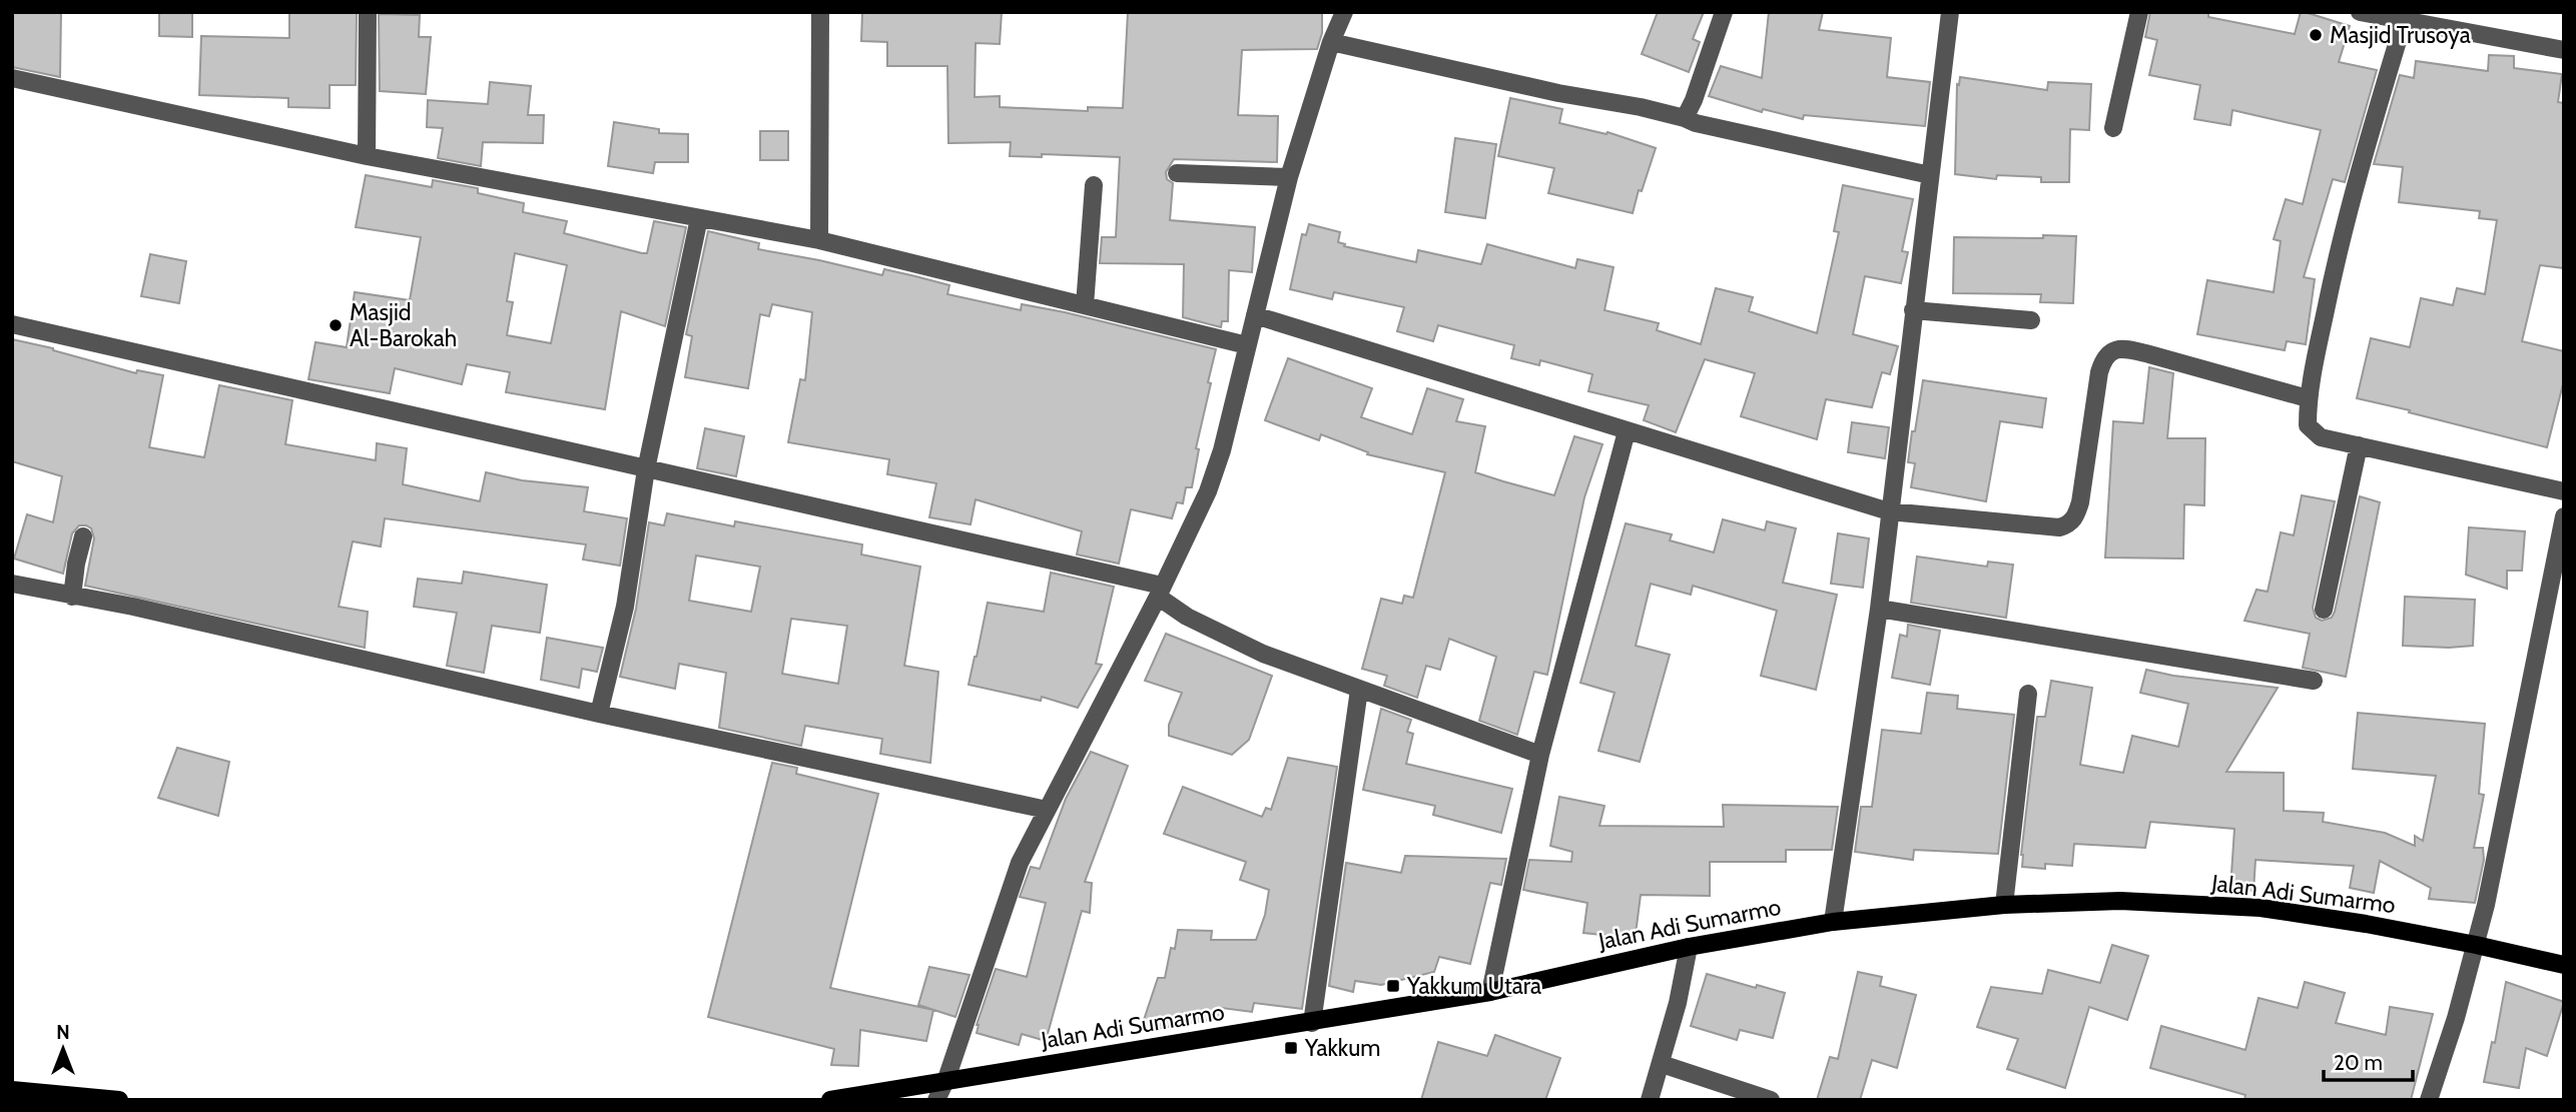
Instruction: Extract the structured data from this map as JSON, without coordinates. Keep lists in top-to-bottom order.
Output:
{
  "streets": {
    "main road": ["Jalan Adi Sumarmo"]
  },
  "places": {
    "other": ["Masjid Trusoya", "Masjid Al-Barokah"],
    "transit": ["Yakkum Utara", "Yakkum"]
  },
  "scale_bar": "20 m",
  "north": "top"
}
